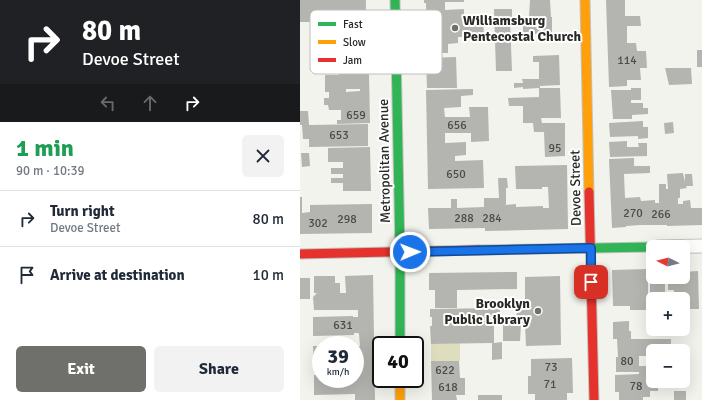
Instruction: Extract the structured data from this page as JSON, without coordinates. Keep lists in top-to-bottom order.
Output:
{
  "streets": {
    "street": ["Metropolitan Avenue", "Devoe Street"]
  },
  "places": ["Williamsburg Pentecostal Church", "Brooklyn Public Library"],
  "house_numbers": [
    "114",
    "659",
    "656",
    "653",
    "95",
    "650",
    "270",
    "266",
    "288",
    "284",
    "298",
    "302",
    "631",
    "80",
    "73",
    "622",
    "71",
    "78",
    "618"
  ],
  "legend": ["Fast", "Slow", "Jam"],
  "north": "left",
  "page": {
    "turn": ["80 m", "Devoe Street"],
    "heading": ["1 min", "90 m · 10:39"],
    "list": [
      {
        "name": "Turn right",
        "note": "Devoe Street",
        "value": "80 m"
      },
      {
        "name": "Arrive at destination",
        "value": "10 m"
      }
    ],
    "map_buttons": ["+", "−"],
    "speed": "39 km/h",
    "limit": "40",
    "buttons": ["Exit", "Share"]
  }
}
